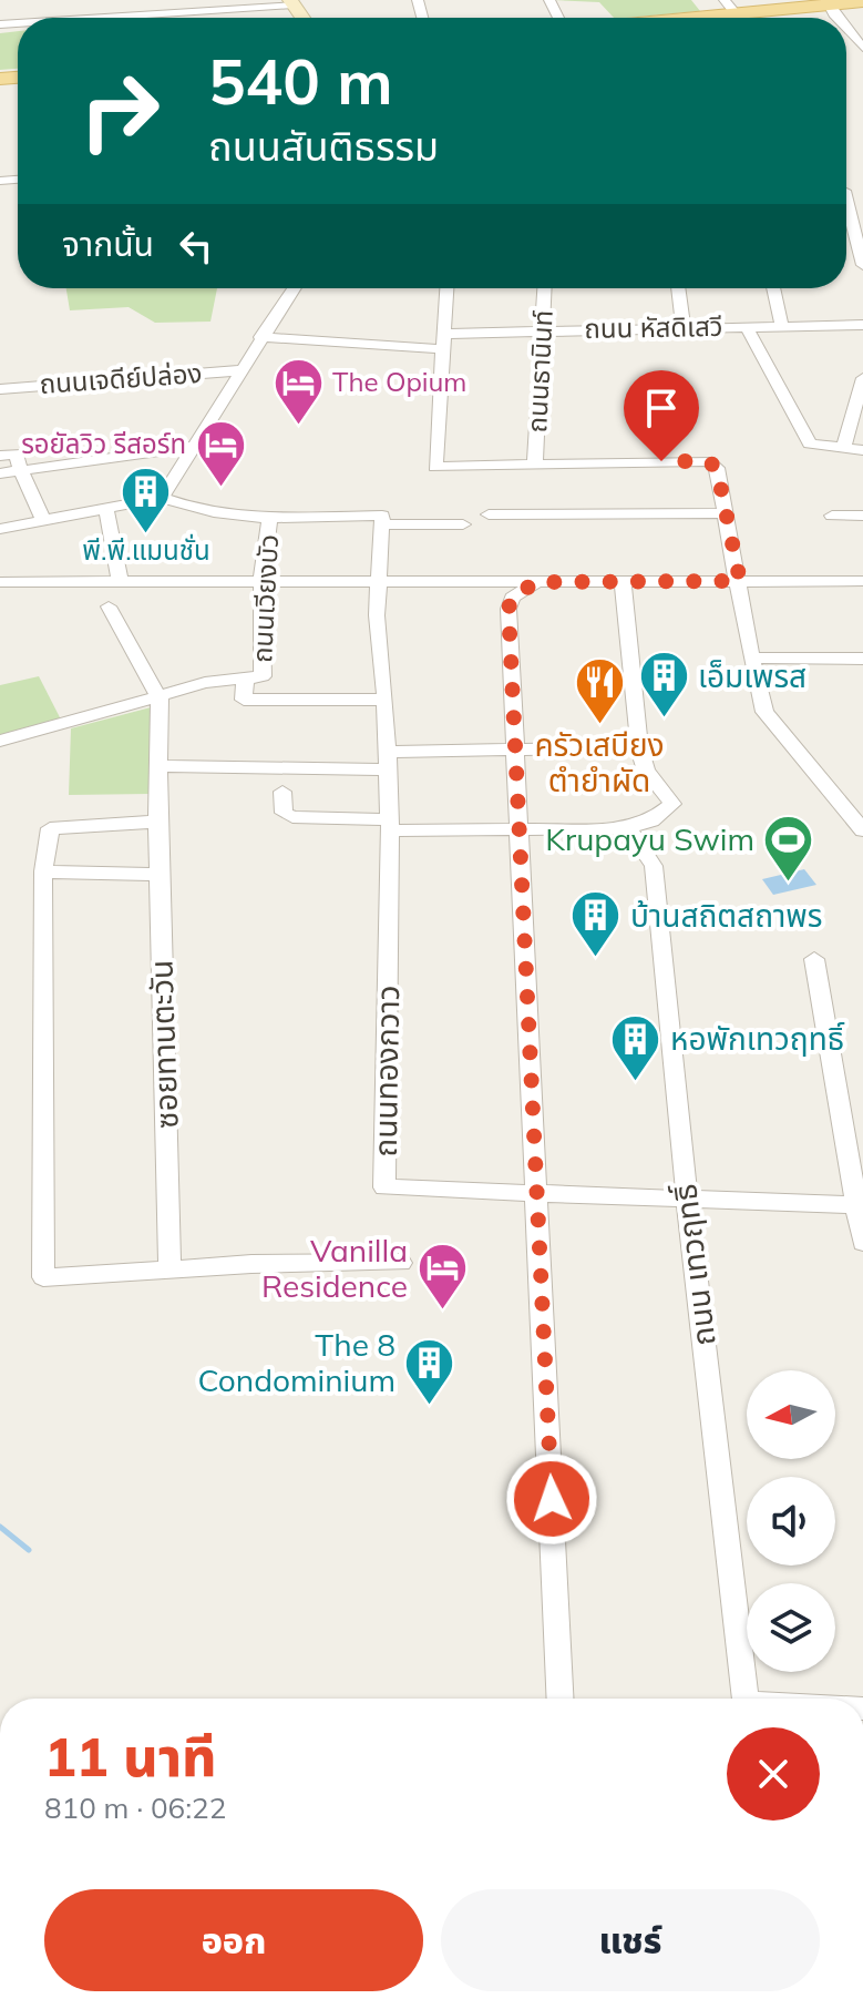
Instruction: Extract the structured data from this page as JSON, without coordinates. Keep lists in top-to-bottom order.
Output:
{
  "streets": {
    "street": [
      "ถนน หัสดิเสวี",
      "ถนนธานินท์",
      "ถนนเจดีย์ปล่อง",
      "ถนนเวียงบัว",
      "ซอยทานตะวัน",
      "ถนนทองกวาว",
      "ถนน เทวฤทธิ์"
    ]
  },
  "crossings": [
    ["ถนน หัสดิเสวี", "ถนนธานินท์"],
    ["ถนนเวียงบัว", "ซอยทานตะวัน"],
    ["ถนนทองกวาว", "ถนน เทวฤทธิ์"]
  ],
  "places": {
    "hotel": ["The Opium", "รอยัลวิว รีสอร์ท", "Vanilla Residence"],
    "building": [
      "พี.พี.แมนชั่น",
      "เอ็มเพรส",
      "บ้านสถิตสถาพร",
      "หอพักเทวฤทธิ์",
      "The 8 Condominium"
    ],
    "restaurant": ["ครัวเสบียง ตำยำผัด"],
    "sports": ["Krupayu Swim"]
  },
  "north": "left",
  "page": {
    "turn": ["540 m", "ถนนสันติธรรม"],
    "then": "จากนั้น",
    "heading": ["11 นาที", "810 m · 06:22"],
    "buttons": ["ออก", "แชร์"]
  }
}
